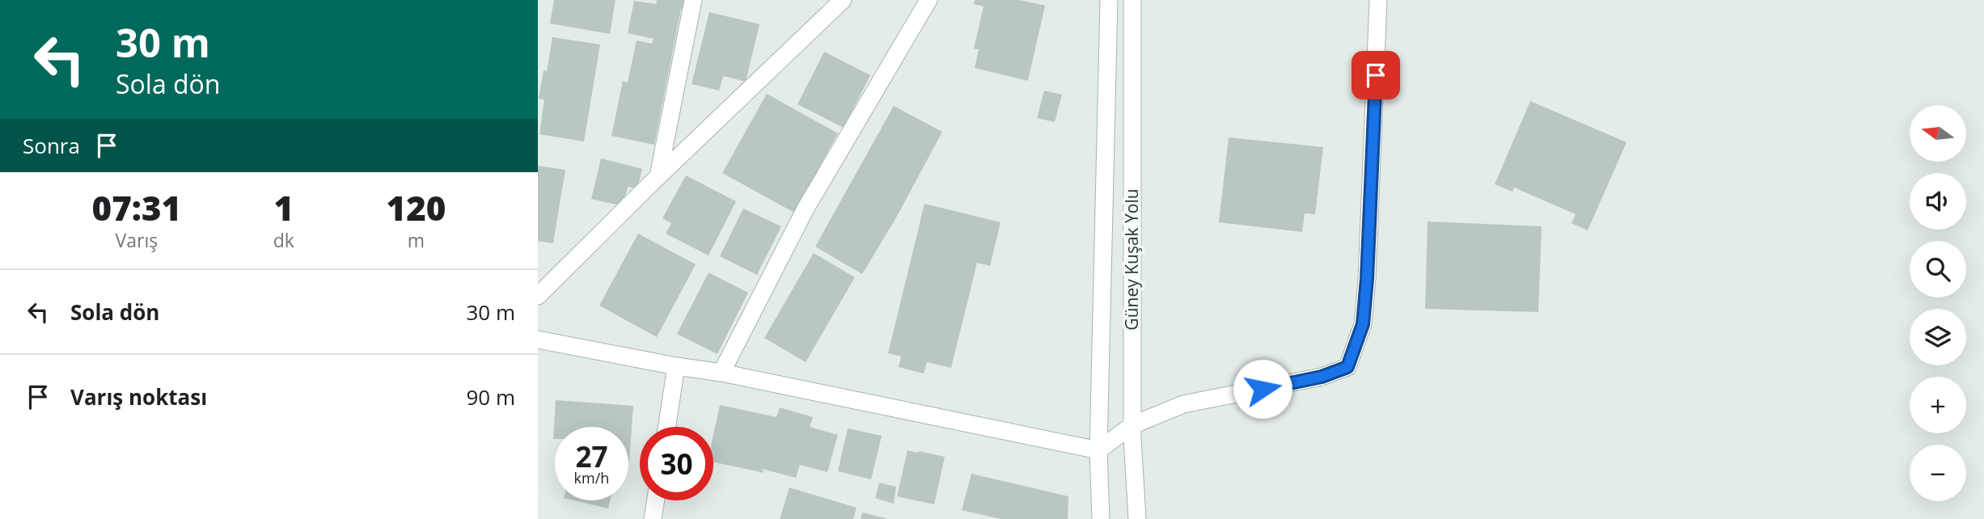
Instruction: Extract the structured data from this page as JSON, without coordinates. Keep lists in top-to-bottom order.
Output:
{
  "streets": {
    "street": ["Güney Kuşak Yolu"]
  },
  "north": "left",
  "page": {
    "turn": ["30 m", "Sola dön"],
    "map_buttons": ["+", "−"],
    "then": "Sonra",
    "eta": [
      "07:31",
      "Varış",
      "1",
      "dk",
      "120",
      "m"
    ],
    "list": [
      {
        "name": "Sola dön",
        "value": "30 m"
      },
      {
        "name": "Varış noktası",
        "value": "90 m"
      }
    ],
    "speed": "27 km/h",
    "limit": "30"
  }
}
